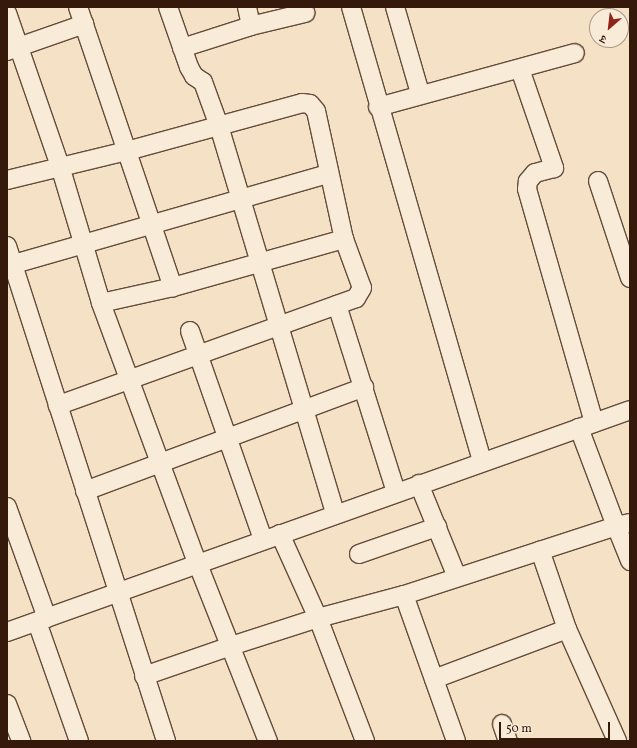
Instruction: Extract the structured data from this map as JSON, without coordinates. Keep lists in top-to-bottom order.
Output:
{
  "scale_bar": "50 m",
  "north": "bottom left"
}
